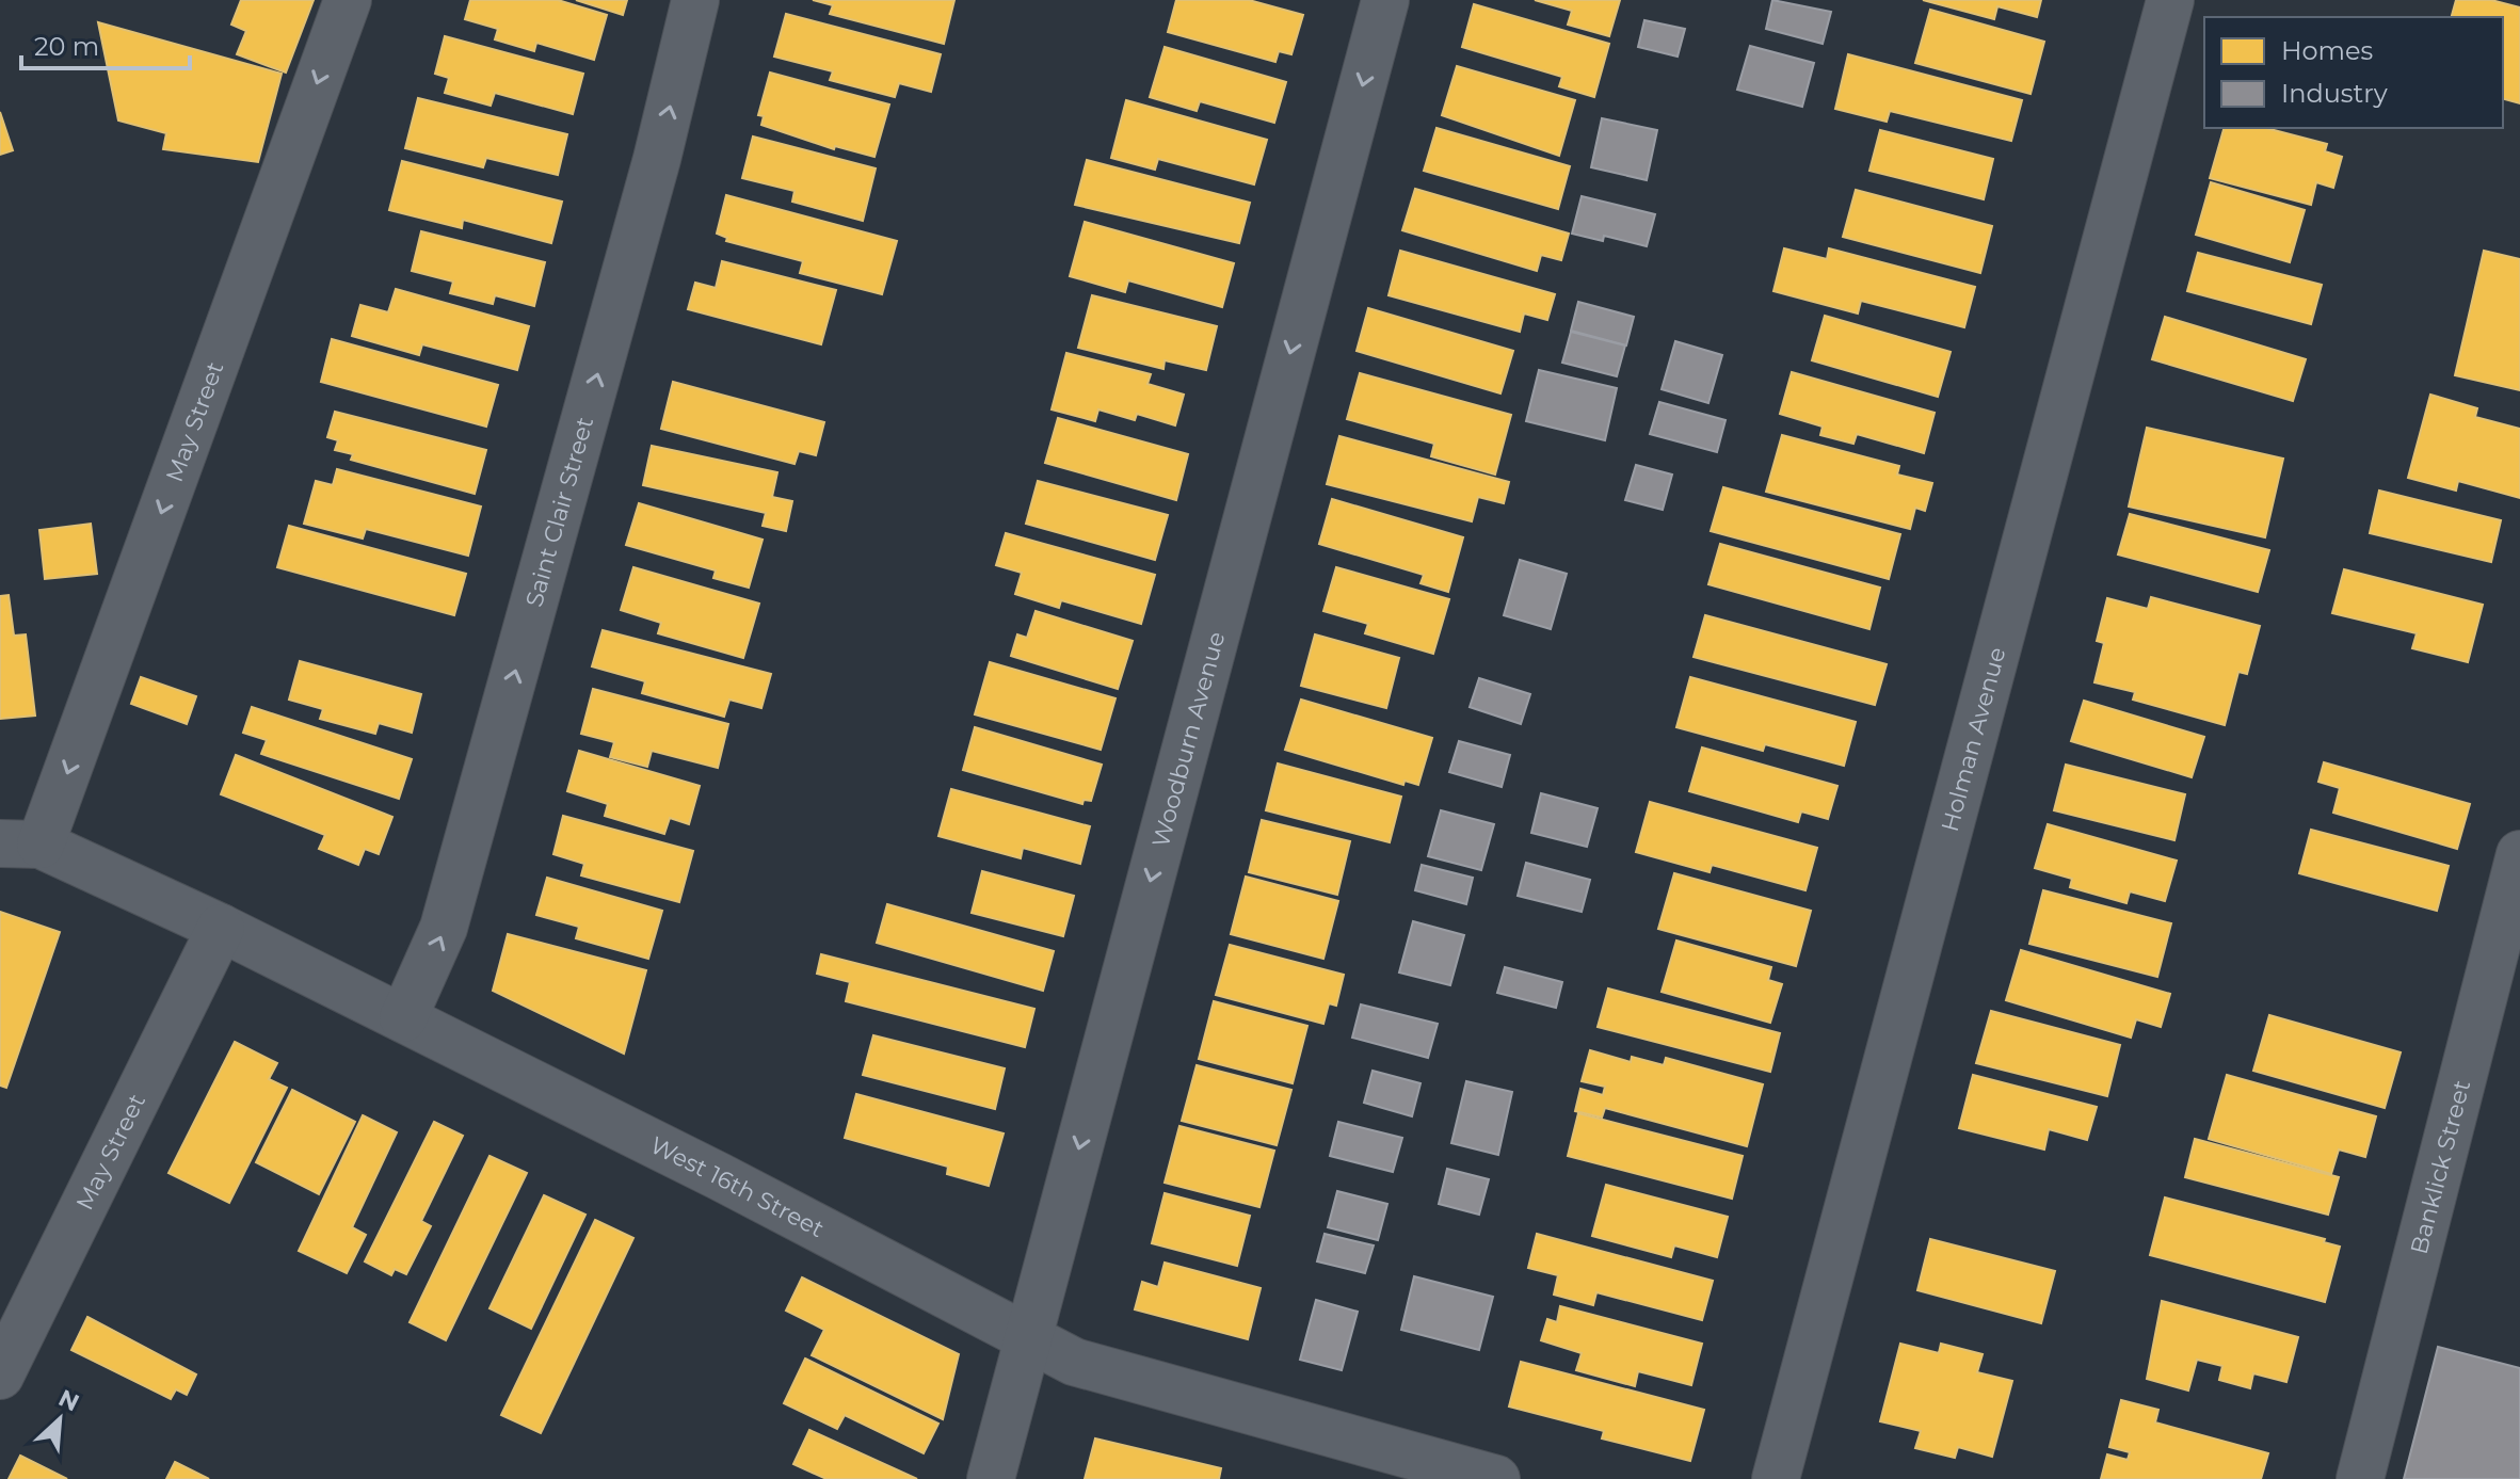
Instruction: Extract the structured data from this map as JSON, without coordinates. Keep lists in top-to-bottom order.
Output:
{
  "streets": {
    "street": [
      "May Street",
      "Saint Clair Street",
      "Woodburn Avenue",
      "Holman Avenue",
      "Banklick Street",
      "West 16th Street"
    ]
  },
  "crossings": [
    ["May Street", "West 16th Street"],
    ["Saint Clair Street", "West 16th Street"],
    ["Woodburn Avenue", "West 16th Street"]
  ],
  "one_way": ["May Street", "Saint Clair Street", "Woodburn Avenue"],
  "legend": ["Homes", "Industry"],
  "scale_bar": "20 m",
  "north": "top right"
}
